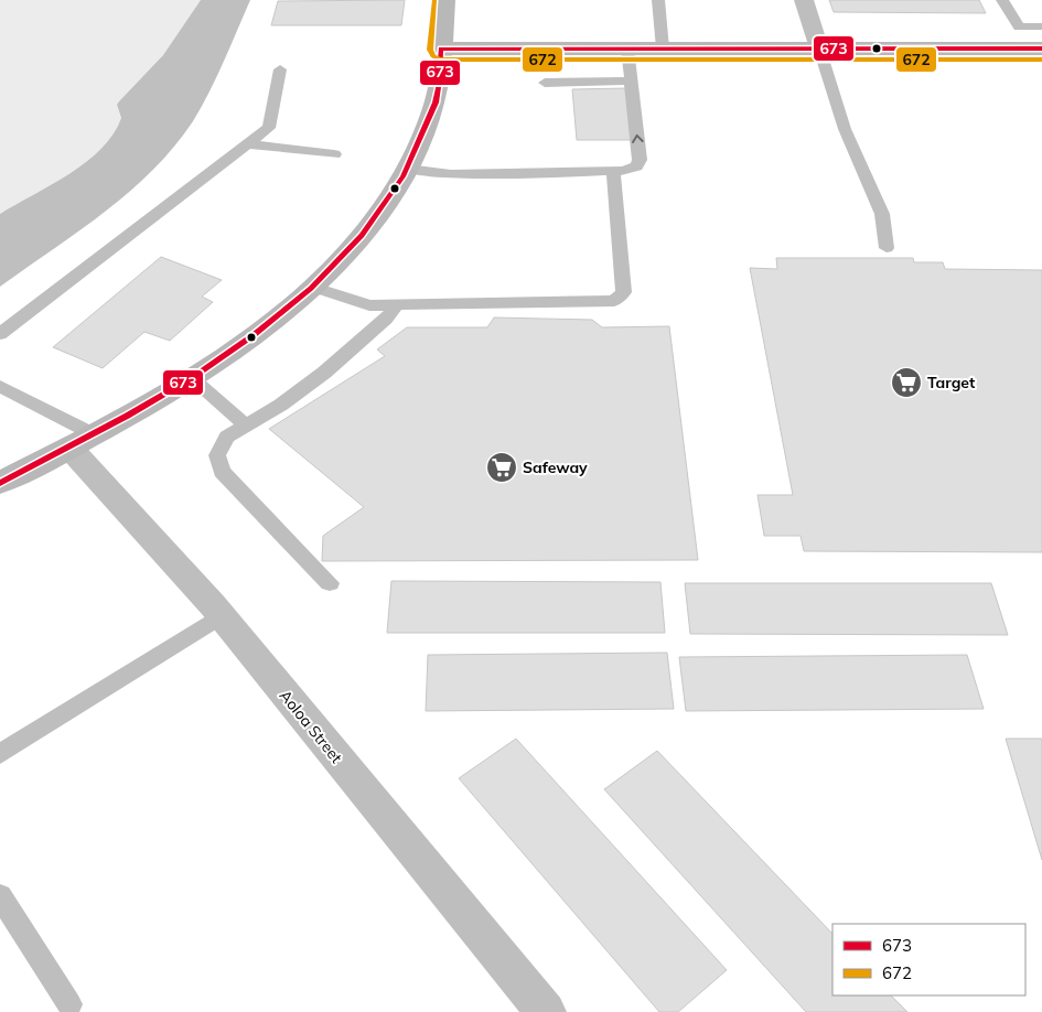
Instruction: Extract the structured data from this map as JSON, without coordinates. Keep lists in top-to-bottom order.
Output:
{
  "streets": {
    "street": ["Aoloa Street"]
  },
  "places": {
    "supermarket": ["Target", "Safeway"]
  },
  "lines": ["transit line 672", "transit line 673"],
  "legend": ["673", "672"]
}
